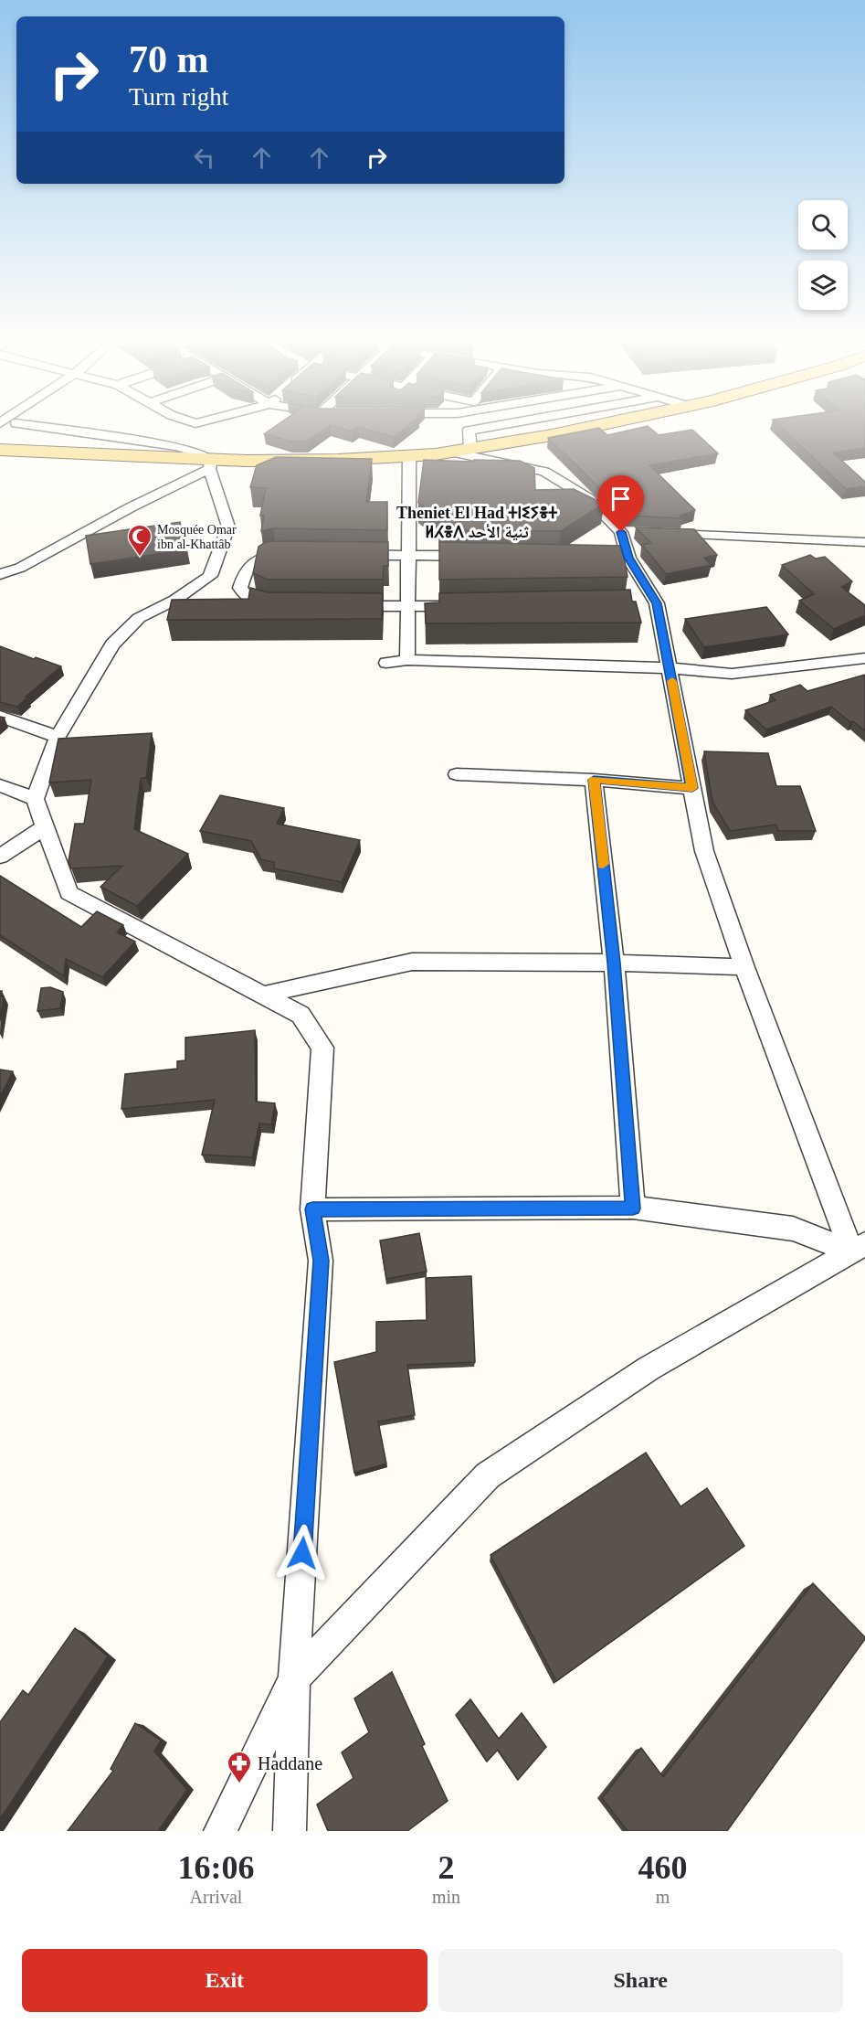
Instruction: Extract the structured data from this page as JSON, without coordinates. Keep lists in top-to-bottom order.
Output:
{
  "districts": ["Theniet El Had ⵜⵏⵉⵢⴻⵜ ⵍⵃⴻⴷ ثنية الأحد"],
  "places": {
    "mosque": ["Mosquée Omar ibn al-Khattâb"],
    "pharmacy": ["Haddane"]
  },
  "page": {
    "turn": ["70 m", "Turn right"],
    "eta": [
      "16:06",
      "Arrival",
      "2",
      "min",
      "460",
      "m"
    ],
    "buttons": ["Exit", "Share"]
  }
}
